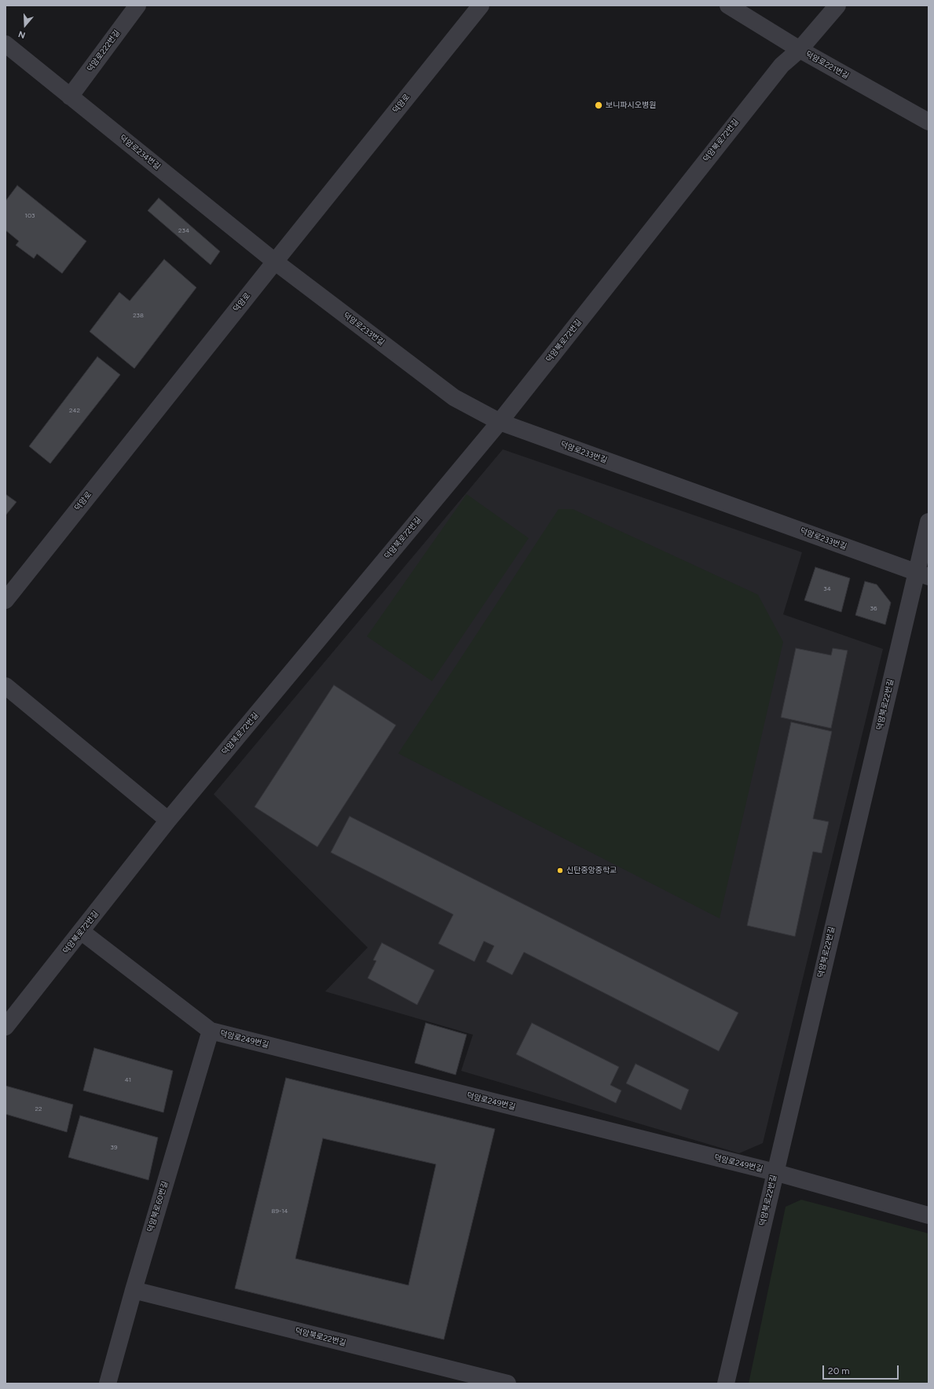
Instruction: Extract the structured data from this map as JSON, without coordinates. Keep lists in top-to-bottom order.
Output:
{
  "streets": {
    "street": [
      "덕암로222번길",
      "덕암로221번길",
      "덕암로",
      "덕암북로72번길",
      "덕암로234번길",
      "덕암로233번길",
      "덕암북로22번길",
      "덕암로249번길",
      "덕암북로60번길"
    ]
  },
  "crossings": [
    ["덕암로222번길", "덕암로234번길"],
    ["덕암로221번길", "덕암북로72번길"],
    ["덕암로", "덕암로234번길"],
    ["덕암로", "덕암로233번길"],
    ["덕암북로72번길", "덕암로233번길"],
    ["덕암북로72번길", "덕암로249번길"],
    ["덕암로234번길", "덕암로233번길"],
    ["덕암로233번길", "덕암북로22번길"],
    ["덕암북로22번길", "덕암로249번길"],
    ["덕암북로22번길", "덕암북로60번길"],
    ["덕암로249번길", "덕암북로60번길"]
  ],
  "places": ["보니파시오병원", "신탄중앙중학교"],
  "house_numbers": [
    "103",
    "234",
    "238",
    "242",
    "34",
    "36",
    "41",
    "22",
    "39",
    "89-14"
  ],
  "scale_bar": "20 m",
  "north": "bottom"
}
